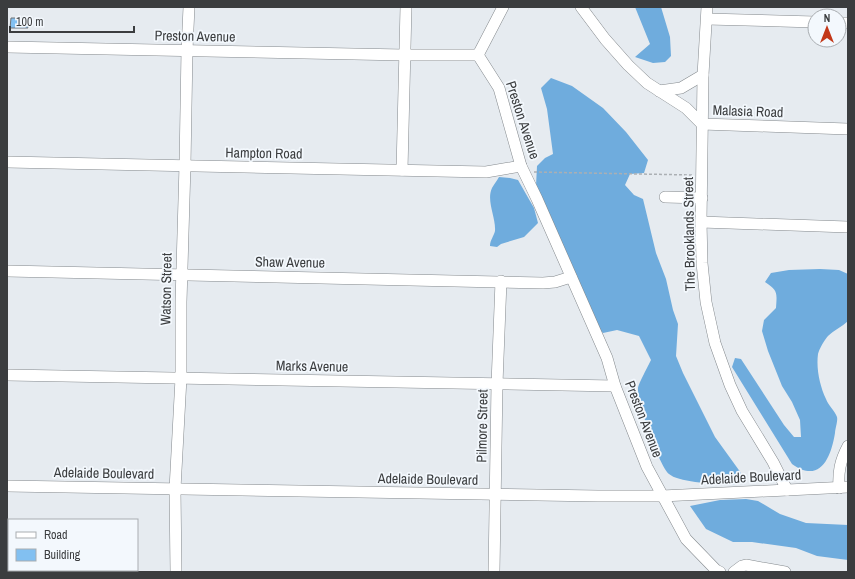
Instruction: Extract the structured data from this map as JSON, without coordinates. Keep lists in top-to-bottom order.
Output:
{
  "streets": {
    "street": [
      "Preston Avenue",
      "Malasia Road",
      "Hampton Road",
      "The Brooklands Street",
      "Shaw Avenue",
      "Watson Street",
      "Marks Avenue",
      "Pilmore Street",
      "Adelaide Boulevard"
    ]
  },
  "crossings": [
    ["Preston Avenue", "Hampton Road"],
    ["Preston Avenue", "Shaw Avenue"],
    ["Preston Avenue", "Watson Street"],
    ["Preston Avenue", "Marks Avenue"],
    ["Preston Avenue", "Adelaide Boulevard"],
    ["Malasia Road", "The Brooklands Street"],
    ["Hampton Road", "Watson Street"],
    ["The Brooklands Street", "Adelaide Boulevard"],
    ["Shaw Avenue", "Watson Street"],
    ["Shaw Avenue", "Pilmore Street"],
    ["Watson Street", "Marks Avenue"],
    ["Watson Street", "Adelaide Boulevard"],
    ["Marks Avenue", "Pilmore Street"],
    ["Pilmore Street", "Adelaide Boulevard"]
  ],
  "legend": ["Road", "Building"],
  "scale_bar": "100 m",
  "north": "top"
}
